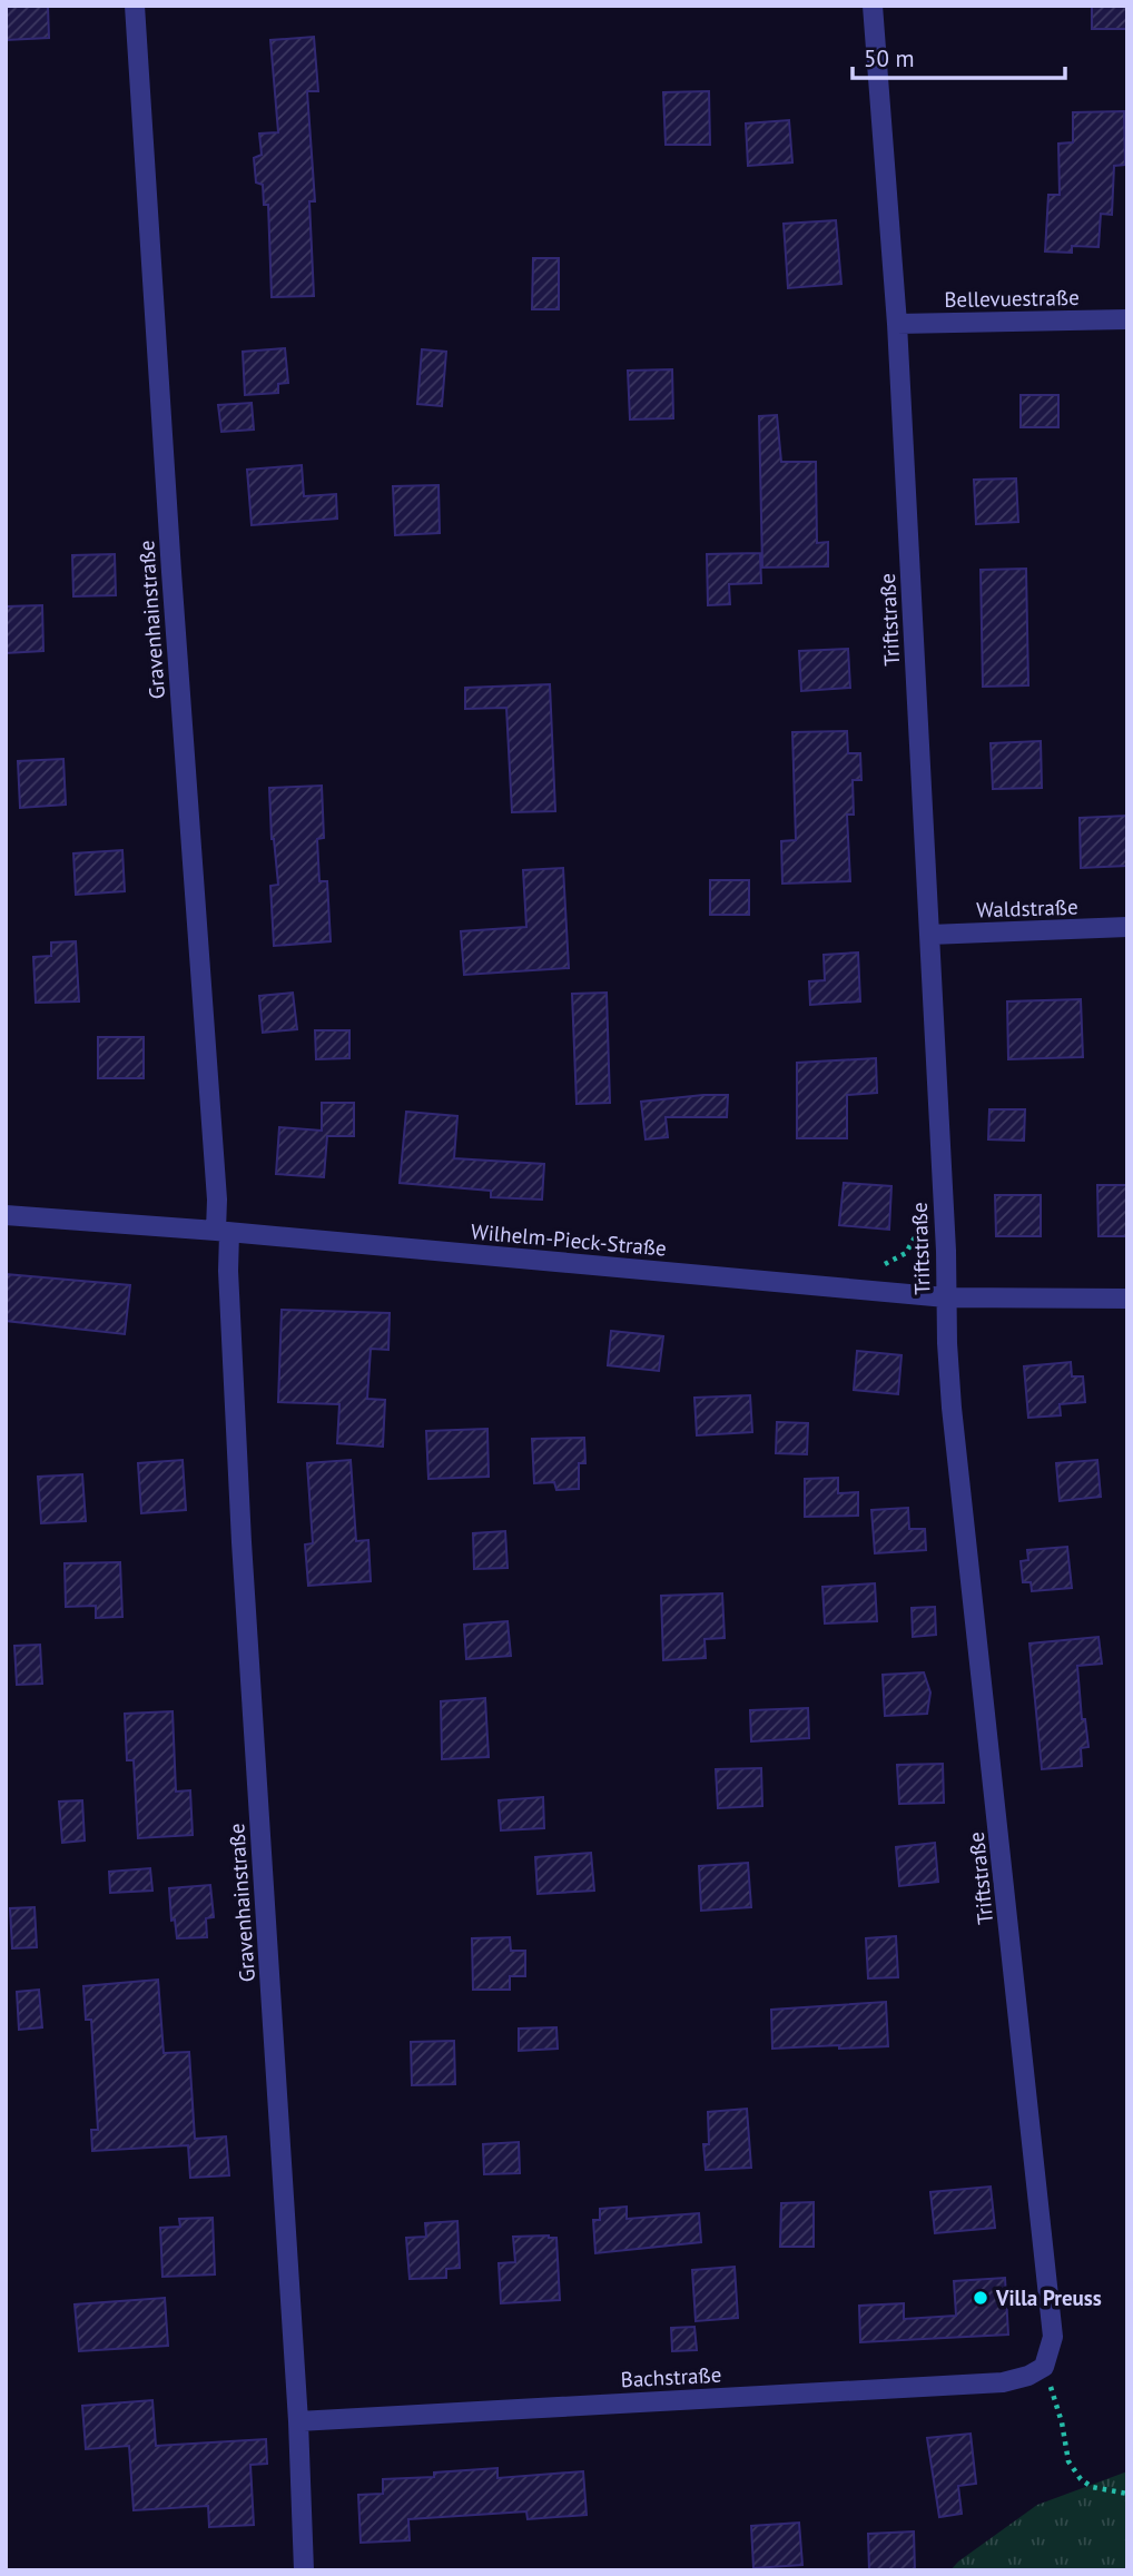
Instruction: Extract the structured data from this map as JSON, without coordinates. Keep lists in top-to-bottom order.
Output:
{
  "streets": {
    "street": [
      "Bellevuestraße",
      "Gravenhainstraße",
      "Triftstraße",
      "Waldstraße",
      "Wilhelm-Pieck-Straße",
      "Bachstraße"
    ]
  },
  "crossings": [
    ["Bellevuestraße", "Triftstraße"],
    ["Gravenhainstraße", "Wilhelm-Pieck-Straße"],
    ["Gravenhainstraße", "Bachstraße"],
    ["Triftstraße", "Waldstraße"],
    ["Triftstraße", "Wilhelm-Pieck-Straße"],
    ["Triftstraße", "Bachstraße"]
  ],
  "places": ["Villa Preuss"],
  "scale_bar": "50 m"
}
